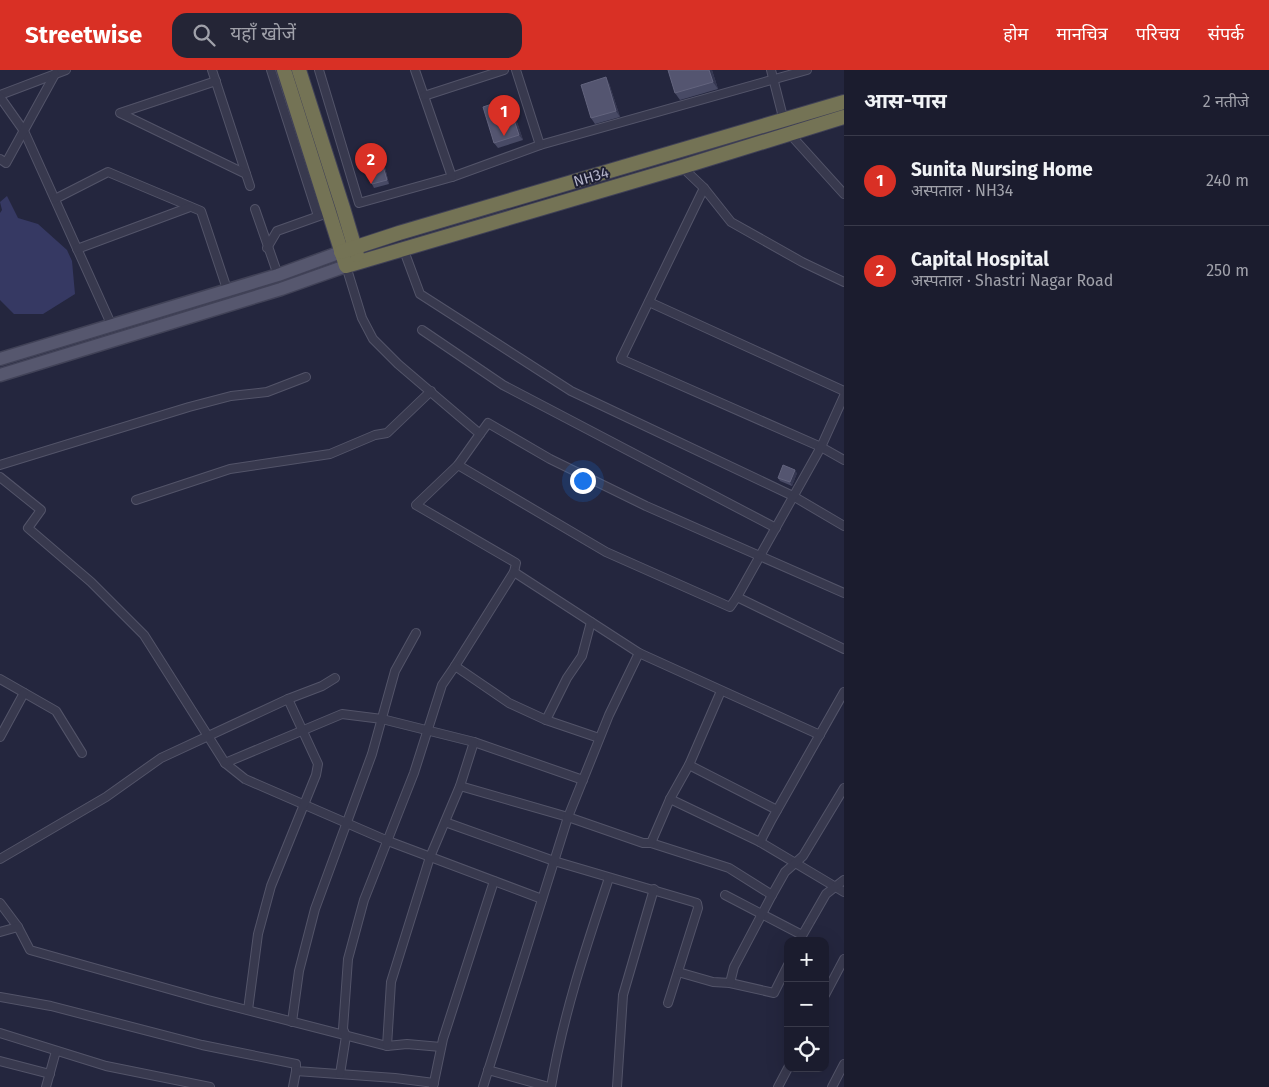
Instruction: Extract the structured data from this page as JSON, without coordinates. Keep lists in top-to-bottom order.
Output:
{
  "streets": {
    "highway": ["NH34"]
  },
  "page": {
    "header": "Streetwise",
    "search": "यहाँ खोजें",
    "nav": [
      "होम",
      "मानचित्र",
      "परिचय",
      "संपर्क"
    ],
    "heading": ["आस-पास", "2 नतीजे"],
    "pins": ["1", "2"],
    "list": [
      {
        "mark": "1",
        "name": "Sunita Nursing Home",
        "note": "अस्पताल · NH34",
        "value": "240 m"
      },
      {
        "mark": "2",
        "name": "Capital Hospital",
        "note": "अस्पताल · Shastri Nagar Road",
        "value": "250 m"
      }
    ],
    "map_buttons": ["+", "−"]
  }
}
